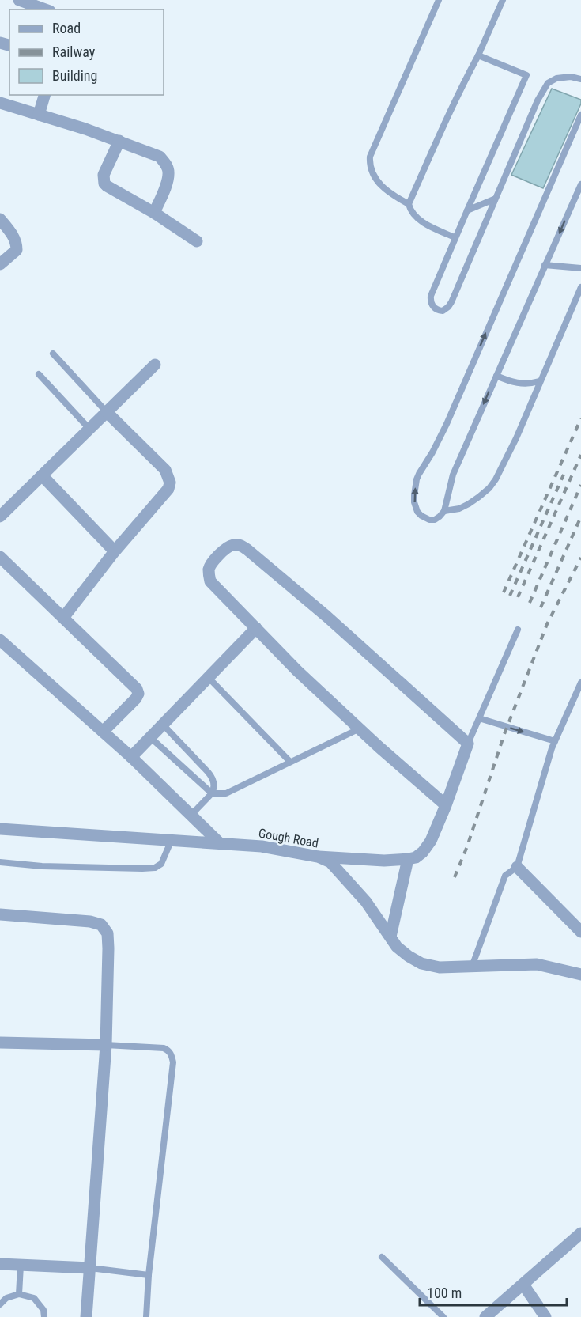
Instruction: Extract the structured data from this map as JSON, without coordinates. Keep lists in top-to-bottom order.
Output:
{
  "streets": {
    "street": ["Gough Road"]
  },
  "legend": ["Road", "Railway", "Building"],
  "scale_bar": "100 m"
}
